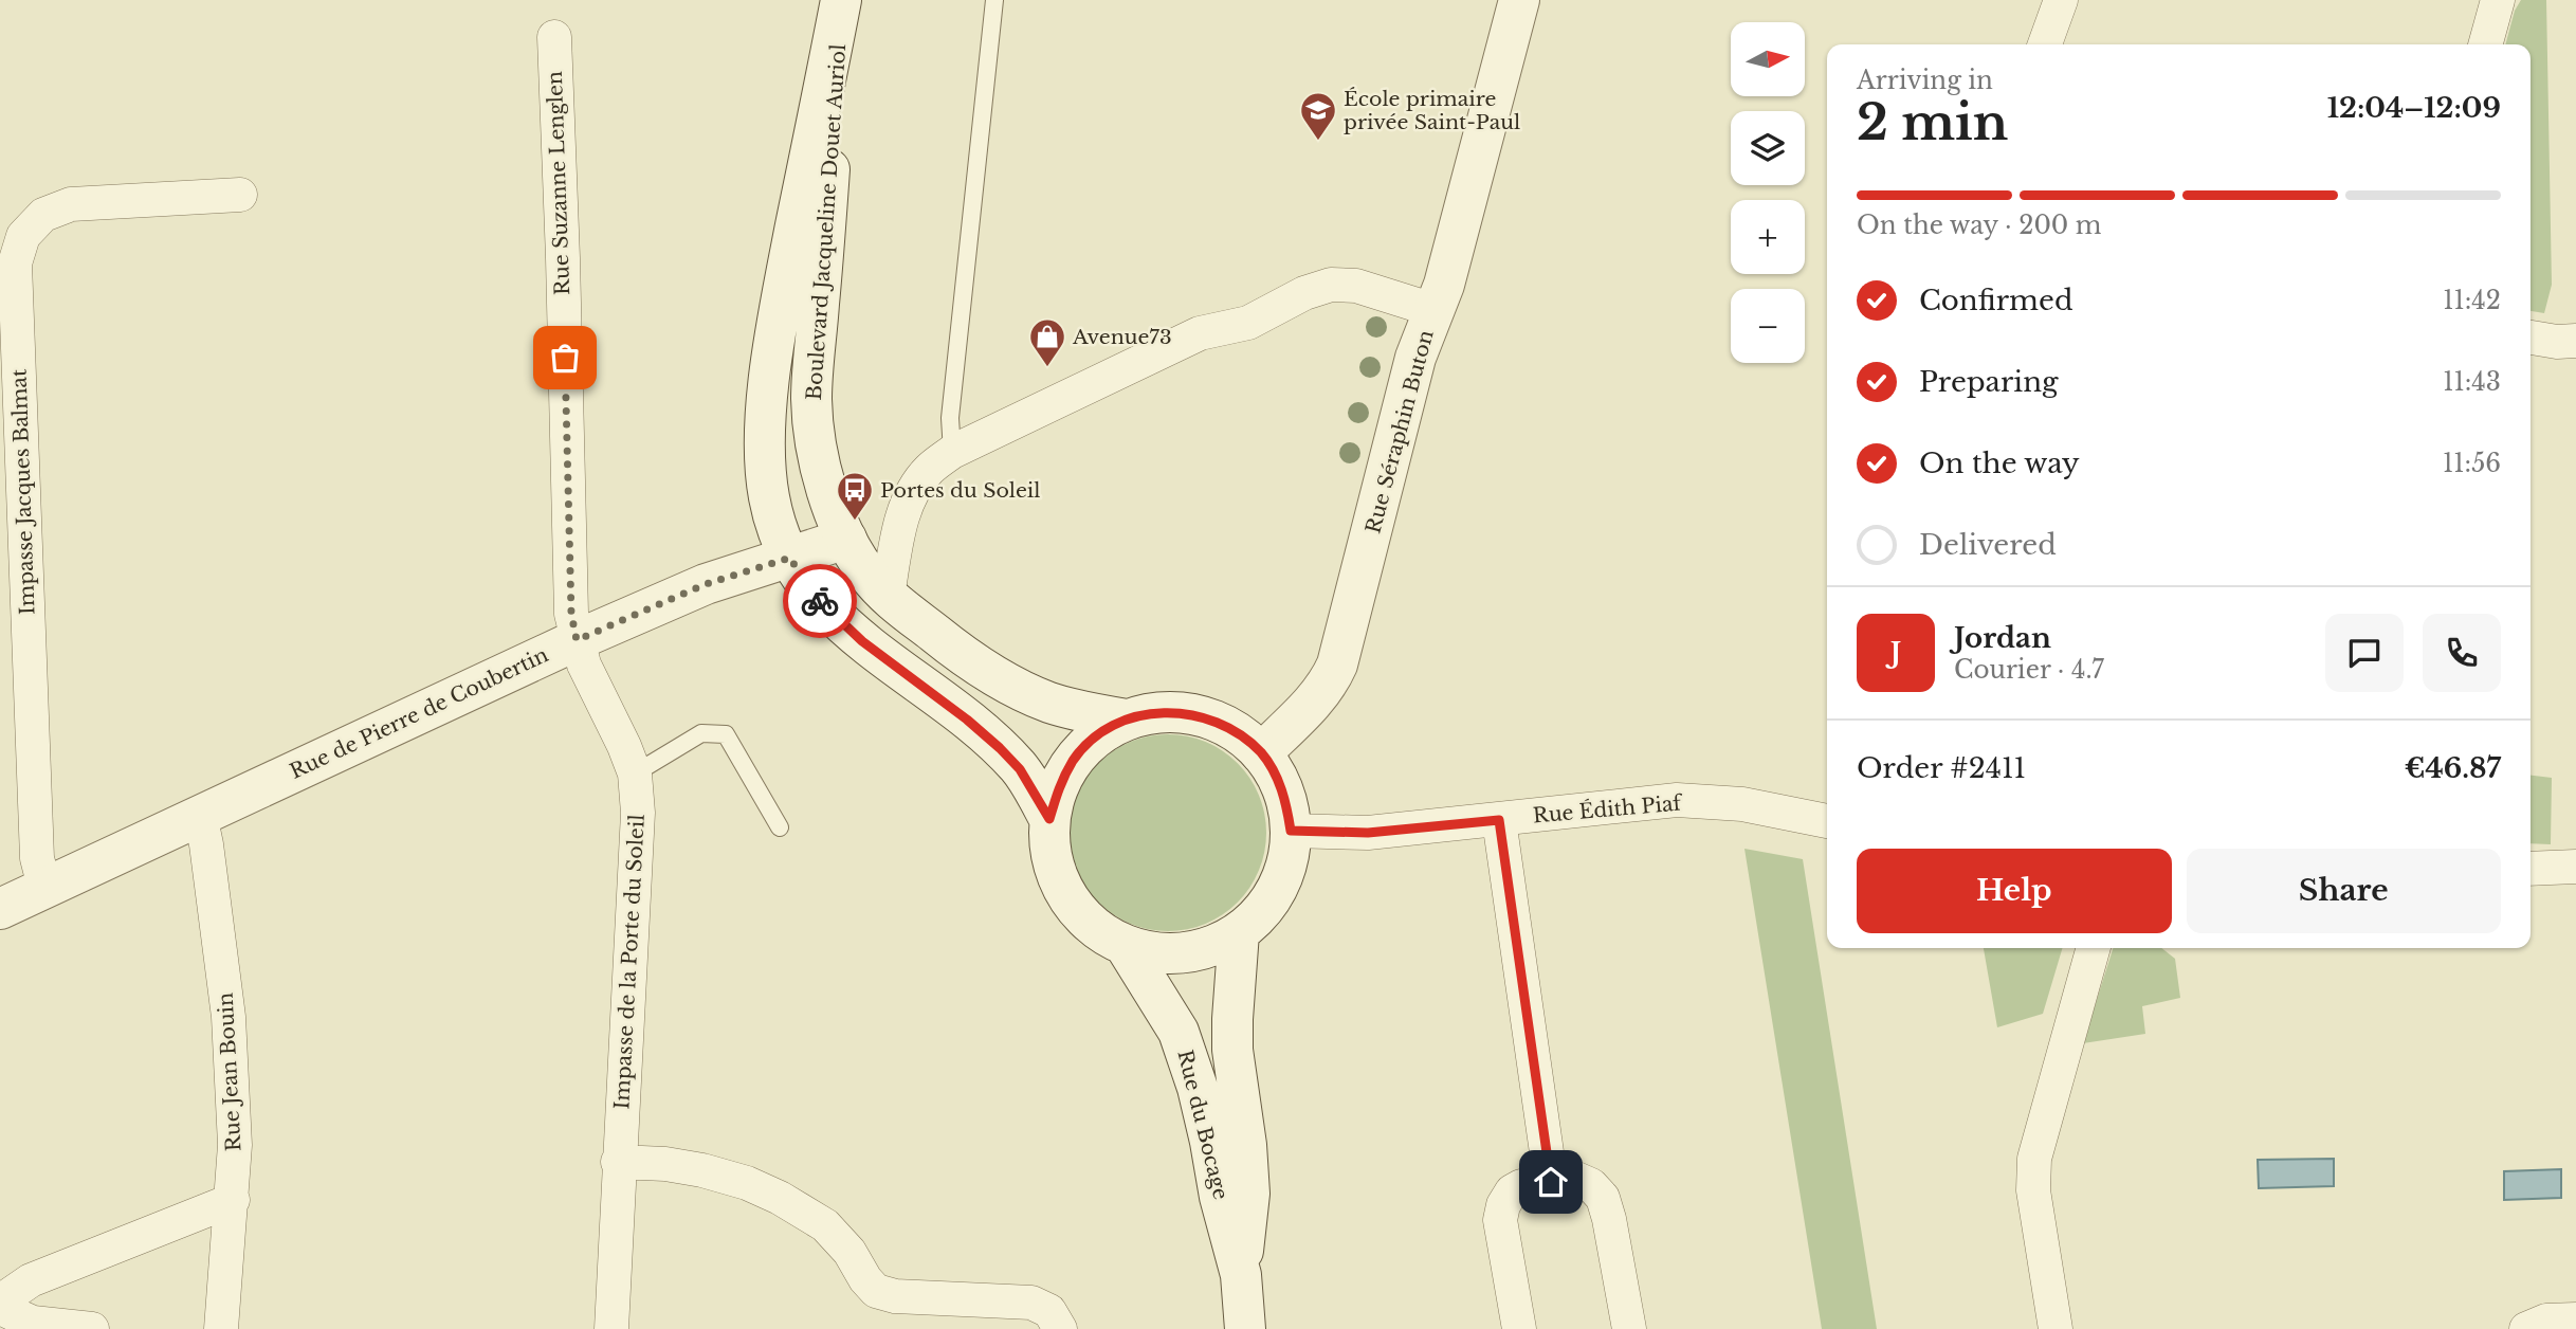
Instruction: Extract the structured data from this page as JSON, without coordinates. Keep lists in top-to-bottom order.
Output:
{
  "streets": {
    "main road": [
      "Boulevard Jacqueline Douet Auriol",
      "Rue Séraphin Buton",
      "Rue de Pierre de Coubertin",
      "Rue du Bocage"
    ],
    "street": [
      "Rue Suzanne Lenglen",
      "Impasse Jacques Balmat",
      "Rue Édith Piaf",
      "Impasse de la Porte du Soleil",
      "Rue Jean Bouin"
    ]
  },
  "crossings": [
    ["Rue Suzanne Lenglen", "Rue de Pierre de Coubertin"],
    ["Rue Suzanne Lenglen", "Impasse de la Porte du Soleil"],
    ["Boulevard Jacqueline Douet Auriol", "Rue Séraphin Buton"],
    ["Boulevard Jacqueline Douet Auriol", "Rue de Pierre de Coubertin"],
    ["Boulevard Jacqueline Douet Auriol", "Rue Édith Piaf"],
    ["Boulevard Jacqueline Douet Auriol", "Rue du Bocage"],
    ["Rue Séraphin Buton", "Rue Édith Piaf"],
    ["Rue Séraphin Buton", "Rue du Bocage"],
    ["Impasse Jacques Balmat", "Rue de Pierre de Coubertin"],
    ["Rue de Pierre de Coubertin", "Impasse de la Porte du Soleil"],
    ["Rue de Pierre de Coubertin", "Rue Jean Bouin"],
    ["Rue Édith Piaf", "Rue du Bocage"]
  ],
  "places": {
    "school or university": ["École primaire privée Saint-Paul"],
    "shop": ["Avenue73"],
    "bus stop": ["Portes du Soleil"]
  },
  "north": "right",
  "page": {
    "map_buttons": ["+", "−"],
    "heading": ["2 min", "Arriving in", "12:04–12:09"],
    "panel": [
      "Jordan",
      "Courier · 4.7",
      "Order #2411",
      "€46.87"
    ],
    "bar": "On the way · 200 m",
    "list": [
      ["Confirmed", "11:42"],
      ["Preparing", "11:43"],
      ["On the way", "11:56"],
      "Delivered"
    ],
    "round": "J",
    "buttons": ["Help", "Share"]
  }
}
